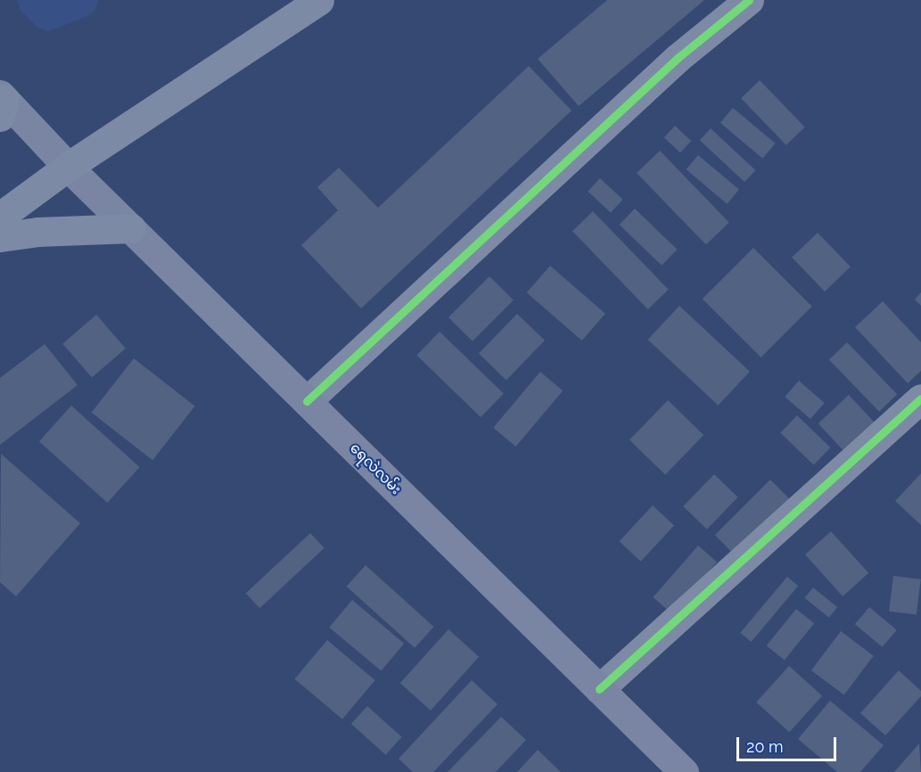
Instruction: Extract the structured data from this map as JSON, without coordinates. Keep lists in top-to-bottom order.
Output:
{
  "streets": {
    "main road": ["ရေလဲလမ်း"]
  },
  "scale_bar": "20 m"
}
